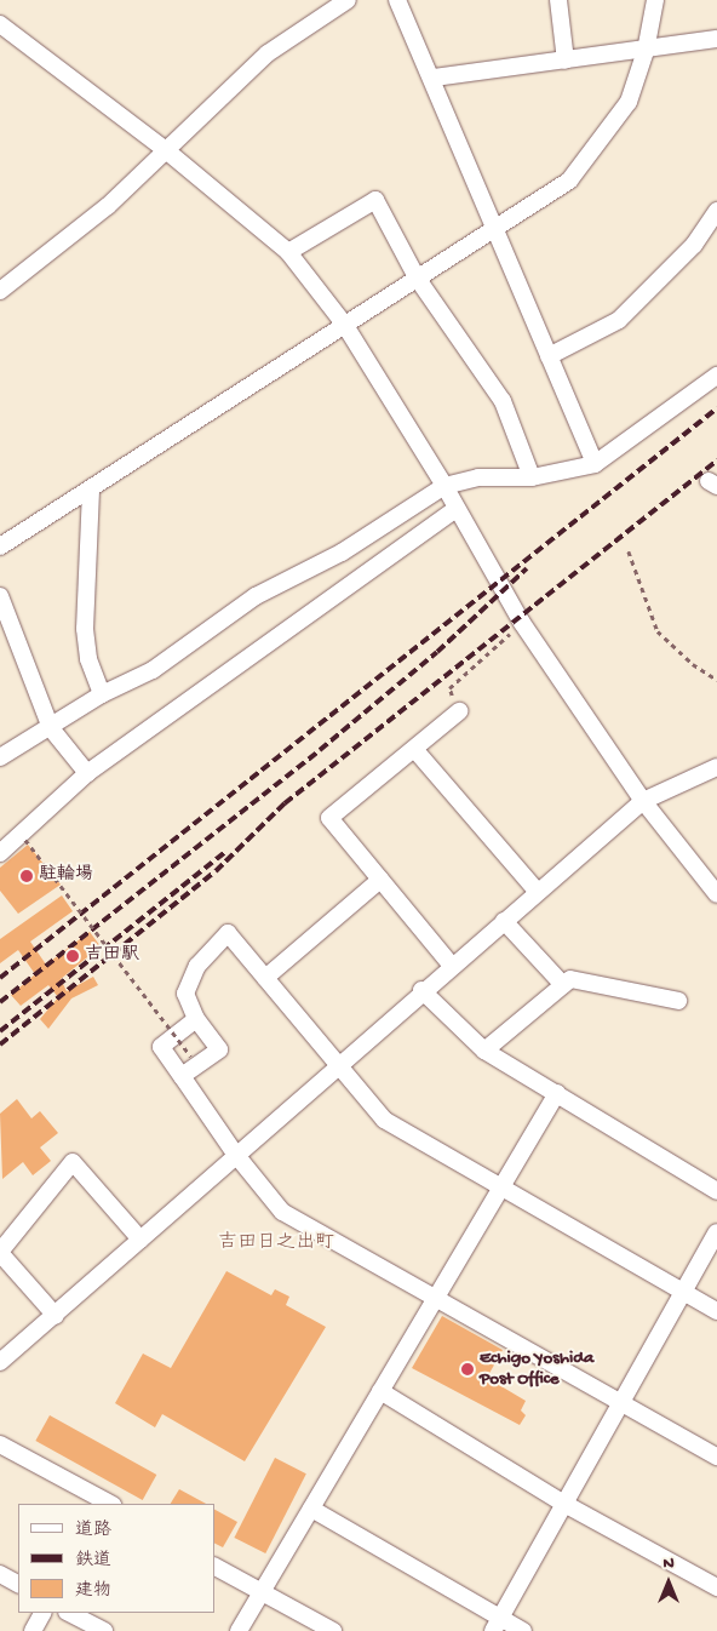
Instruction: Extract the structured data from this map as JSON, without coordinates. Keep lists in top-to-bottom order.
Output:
{
  "districts": ["吉田日之出町"],
  "places": ["駐輪場", "吉田駅", "Echigo Yoshida Post Office"],
  "legend": ["道路", "鉄道", "建物"],
  "north": "top"
}
